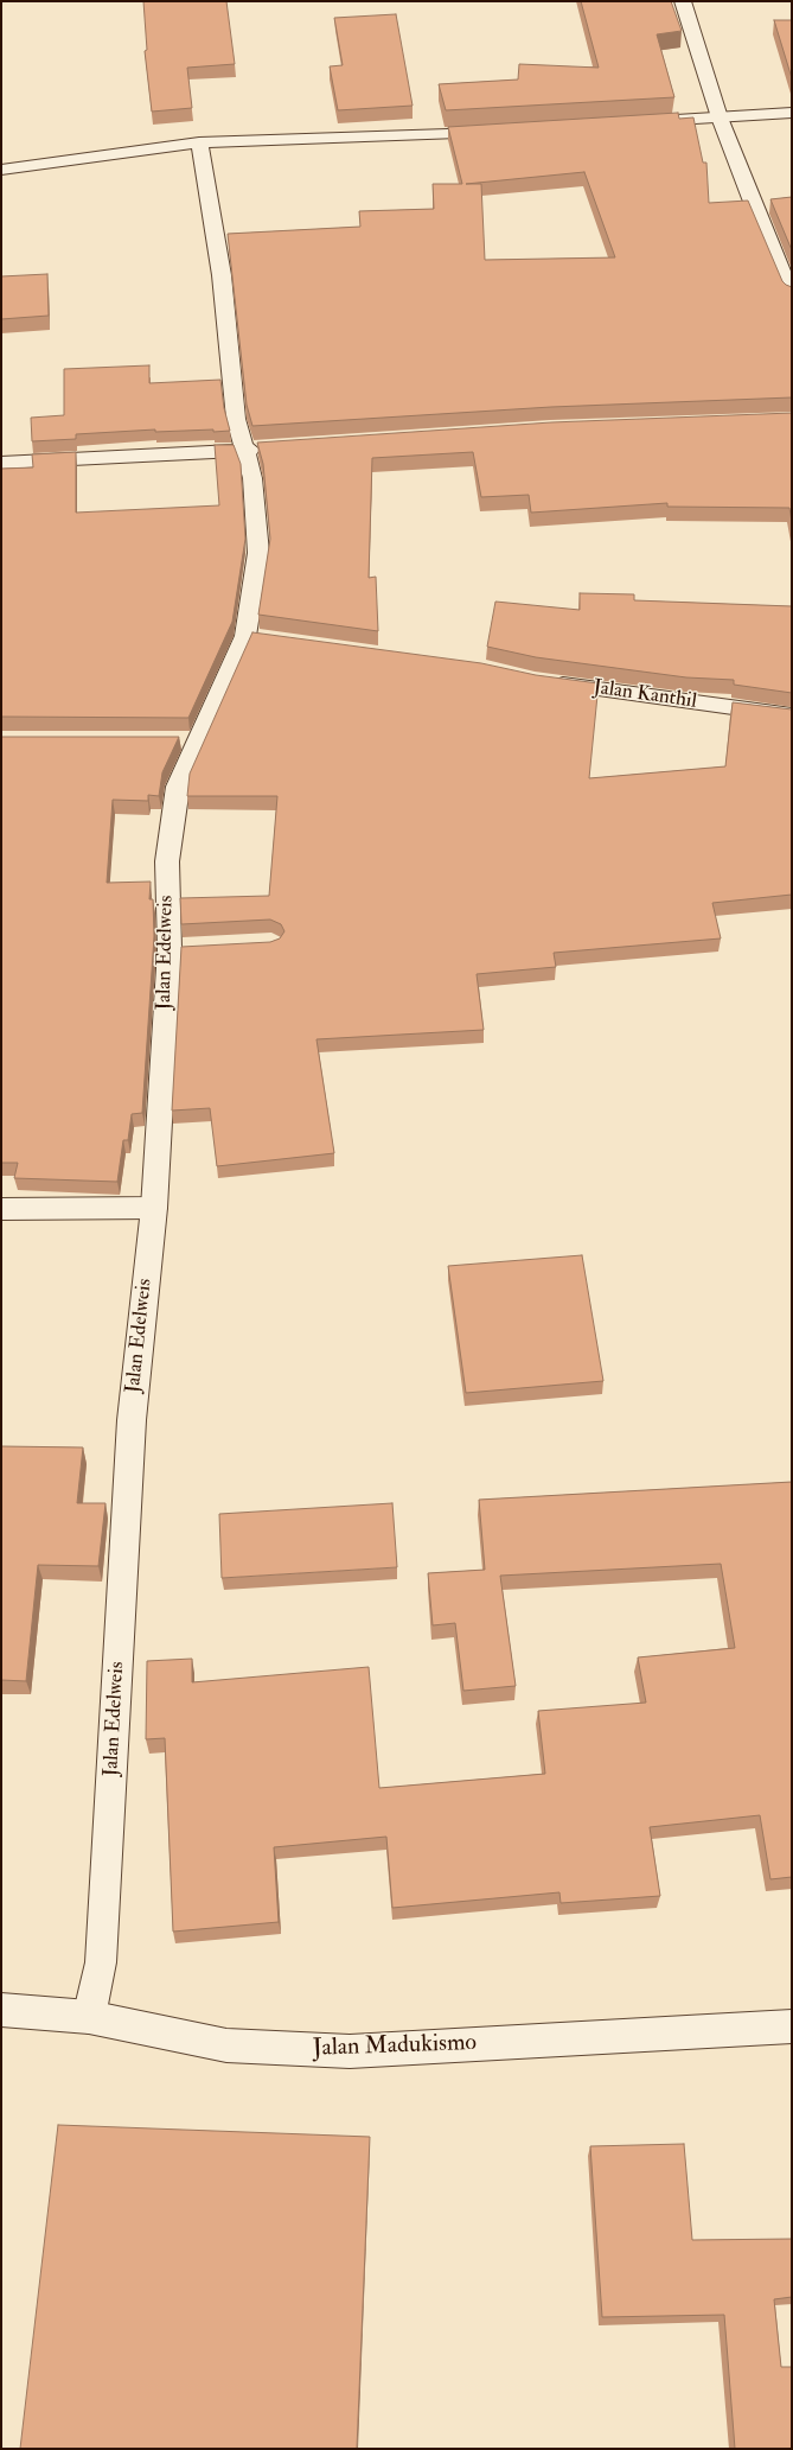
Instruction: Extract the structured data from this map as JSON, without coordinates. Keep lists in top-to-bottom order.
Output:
{
  "streets": {
    "street": ["Jalan Kanthil", "Jalan Edelweis", "Jalan Madukismo"]
  },
  "crossings": [
    ["Jalan Edelweis", "Jalan Madukismo"]
  ]
}
